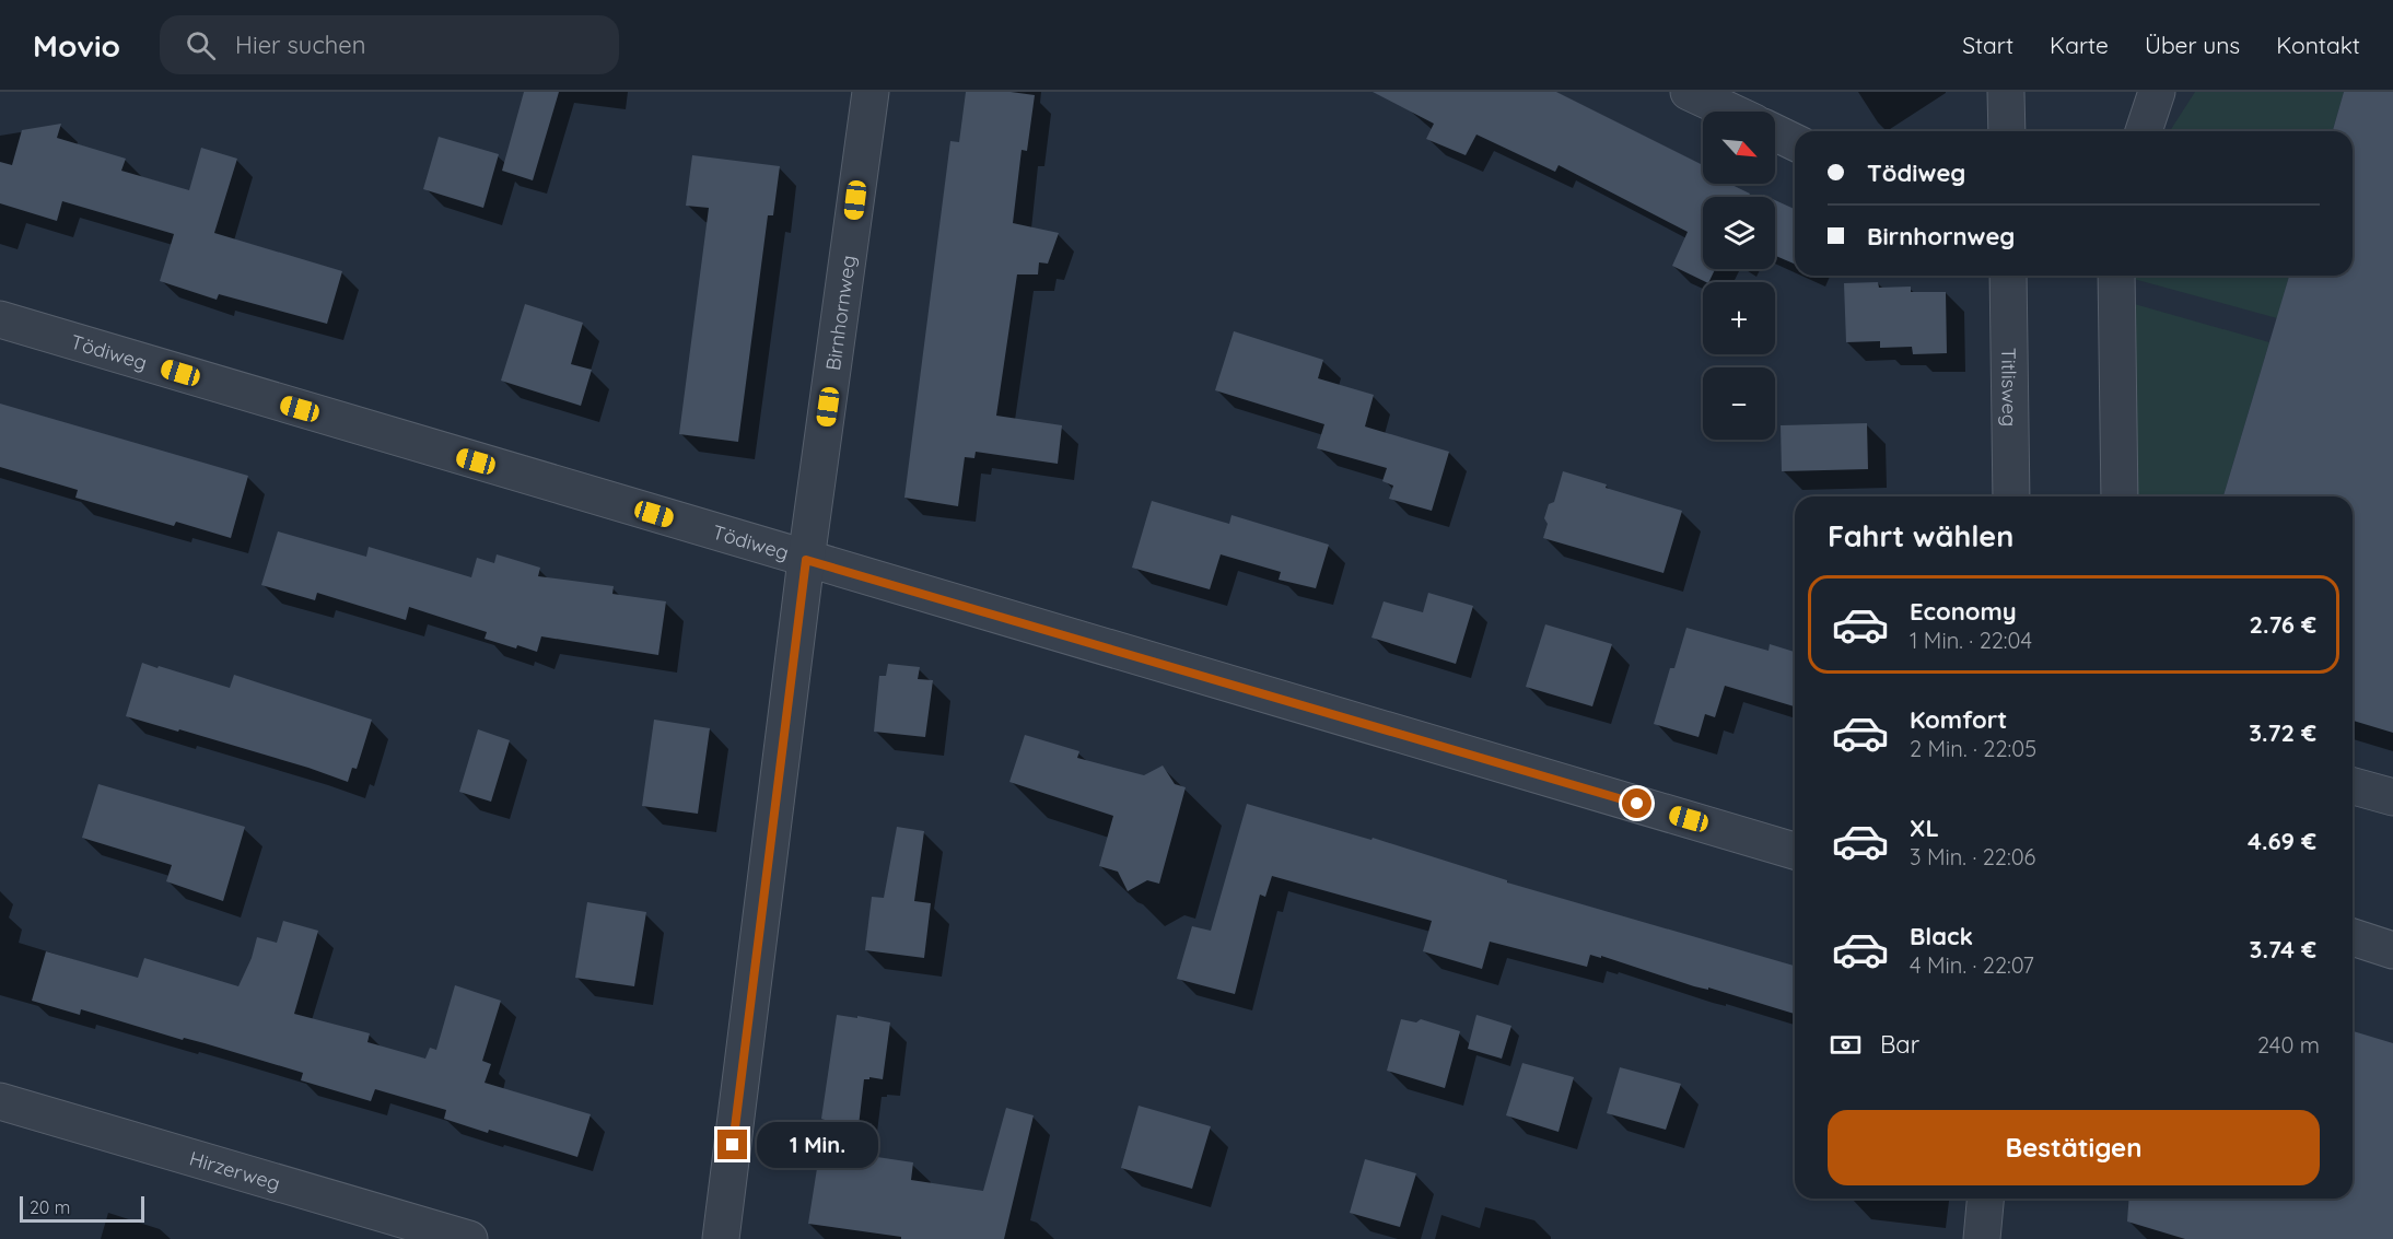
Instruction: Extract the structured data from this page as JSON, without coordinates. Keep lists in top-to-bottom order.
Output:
{
  "streets": {
    "street": [
      "Birnhornweg",
      "Tödiweg",
      "Titlisweg",
      "Hirzerweg"
    ]
  },
  "crossings": [
    ["Birnhornweg", "Tödiweg"]
  ],
  "scale_bar": "20 m",
  "north": "bottom right",
  "page": {
    "header": "Movio",
    "search": "Hier suchen",
    "nav": [
      "Start",
      "Karte",
      "Über uns",
      "Kontakt"
    ],
    "map_buttons": ["+", "−"],
    "banner": ["Tödiweg", "Birnhornweg"],
    "heading": "Fahrt wählen",
    "list": [
      {
        "name": "Economy",
        "note": "1 Min. · 22:04",
        "value": "2.76 €"
      },
      {
        "name": "Komfort",
        "note": "2 Min. · 22:05",
        "value": "3.72 €"
      },
      {
        "name": "XL",
        "note": "3 Min. · 22:06",
        "value": "4.69 €"
      },
      {
        "name": "Black",
        "note": "4 Min. · 22:07",
        "value": "3.74 €"
      }
    ],
    "pay": ["Bar", "240 m"],
    "buttons": "Bestätigen",
    "bubble": "1 Min.",
    "scale": "20 m"
  }
}
